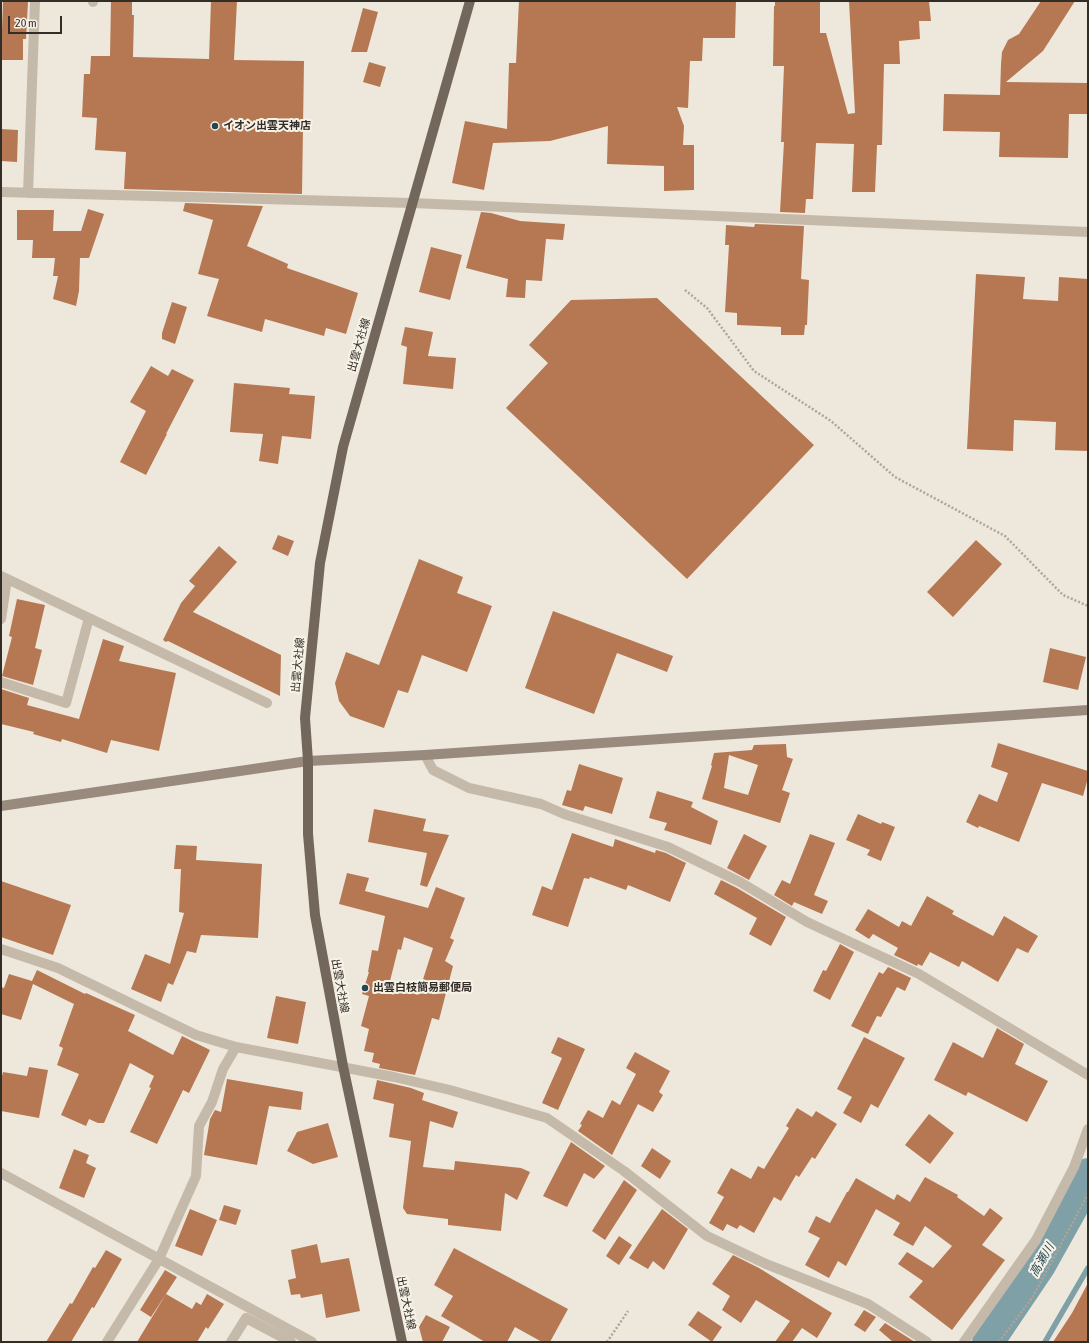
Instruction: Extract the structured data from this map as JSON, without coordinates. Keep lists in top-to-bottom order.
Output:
{
  "streets": {
    "main road": ["出雲大社線"]
  },
  "water": ["高瀬川"],
  "places": ["イオン出雲天神店", "出雲白枝簡易郵便局"],
  "scale_bar": "20 m"
}
